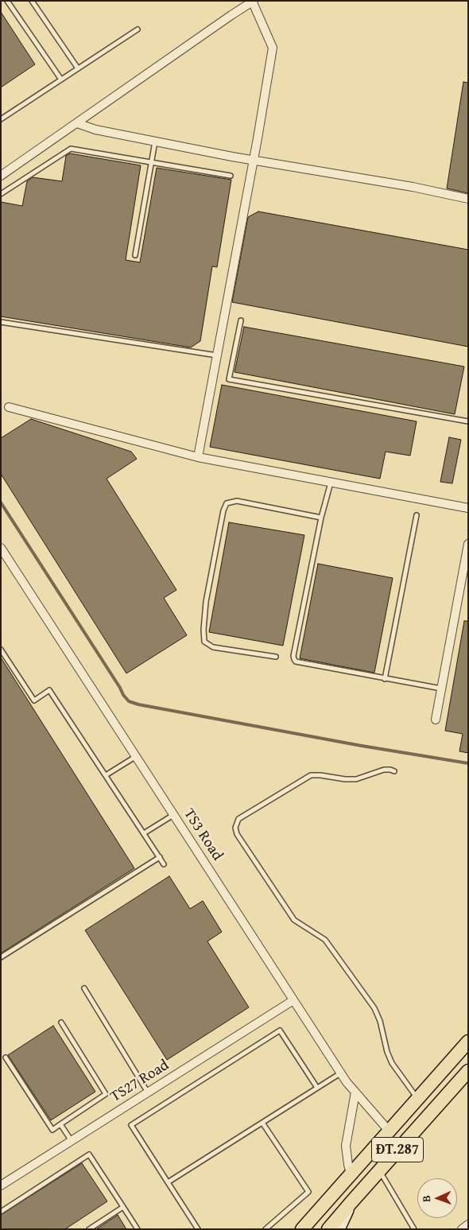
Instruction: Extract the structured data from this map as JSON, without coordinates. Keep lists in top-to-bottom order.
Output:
{
  "streets": {
    "main road": ["ĐT.287"],
    "street": ["TS3 Road", "TS27 Road"]
  },
  "crossings": [
    ["TS3 Road", "TS27 Road"],
    ["TS3 Road", "ĐT.287"]
  ],
  "north": "left"
}
